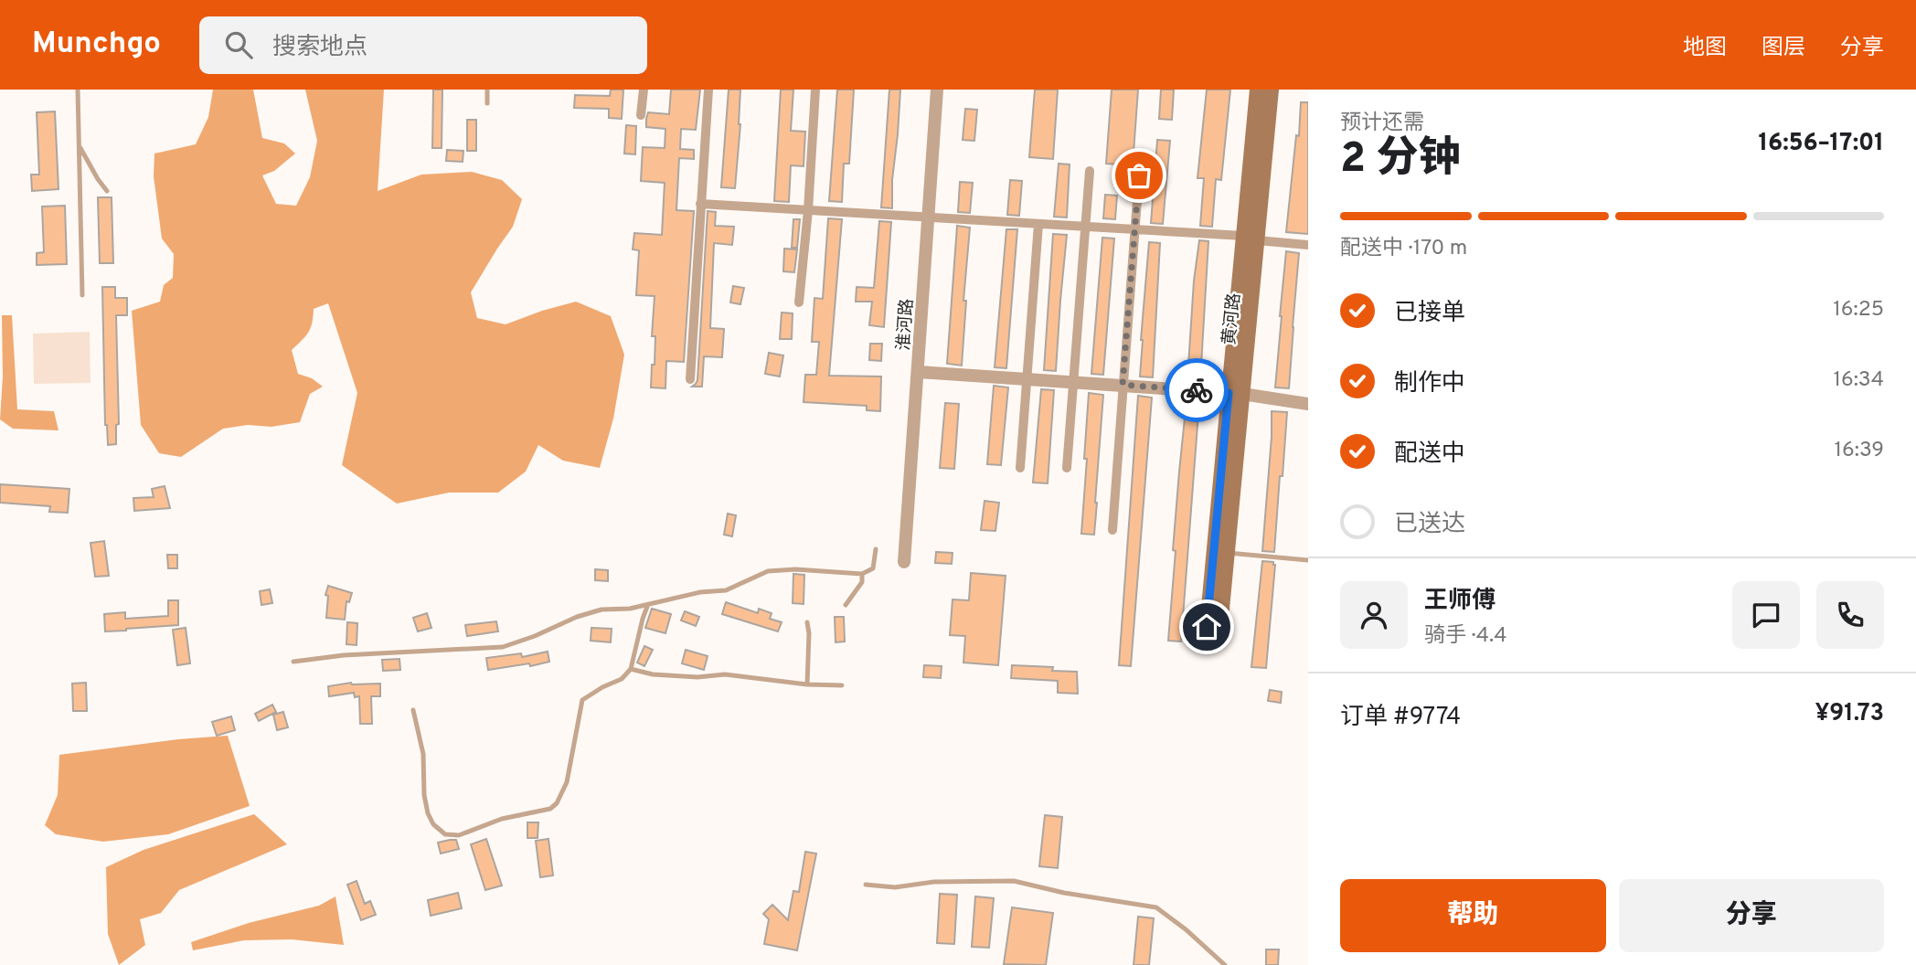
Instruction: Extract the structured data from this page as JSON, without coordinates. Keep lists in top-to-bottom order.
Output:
{
  "streets": {
    "main road": ["黄河路"],
    "street": ["淮河路"]
  },
  "page": {
    "header": "Munchgo",
    "search": "搜索地点",
    "nav": ["地图", "图层", "分享"],
    "heading": ["2 分钟", "预计还需", "16:56–17:01"],
    "panel": [
      "王师傅",
      "骑手 · 4.4",
      "订单 #9774",
      "¥91.73"
    ],
    "bar": "配送中 · 170 m",
    "list": [
      ["已接单", "16:25"],
      ["制作中", "16:34"],
      ["配送中", "16:39"],
      "已送达"
    ],
    "buttons": ["帮助", "分享"]
  }
}
